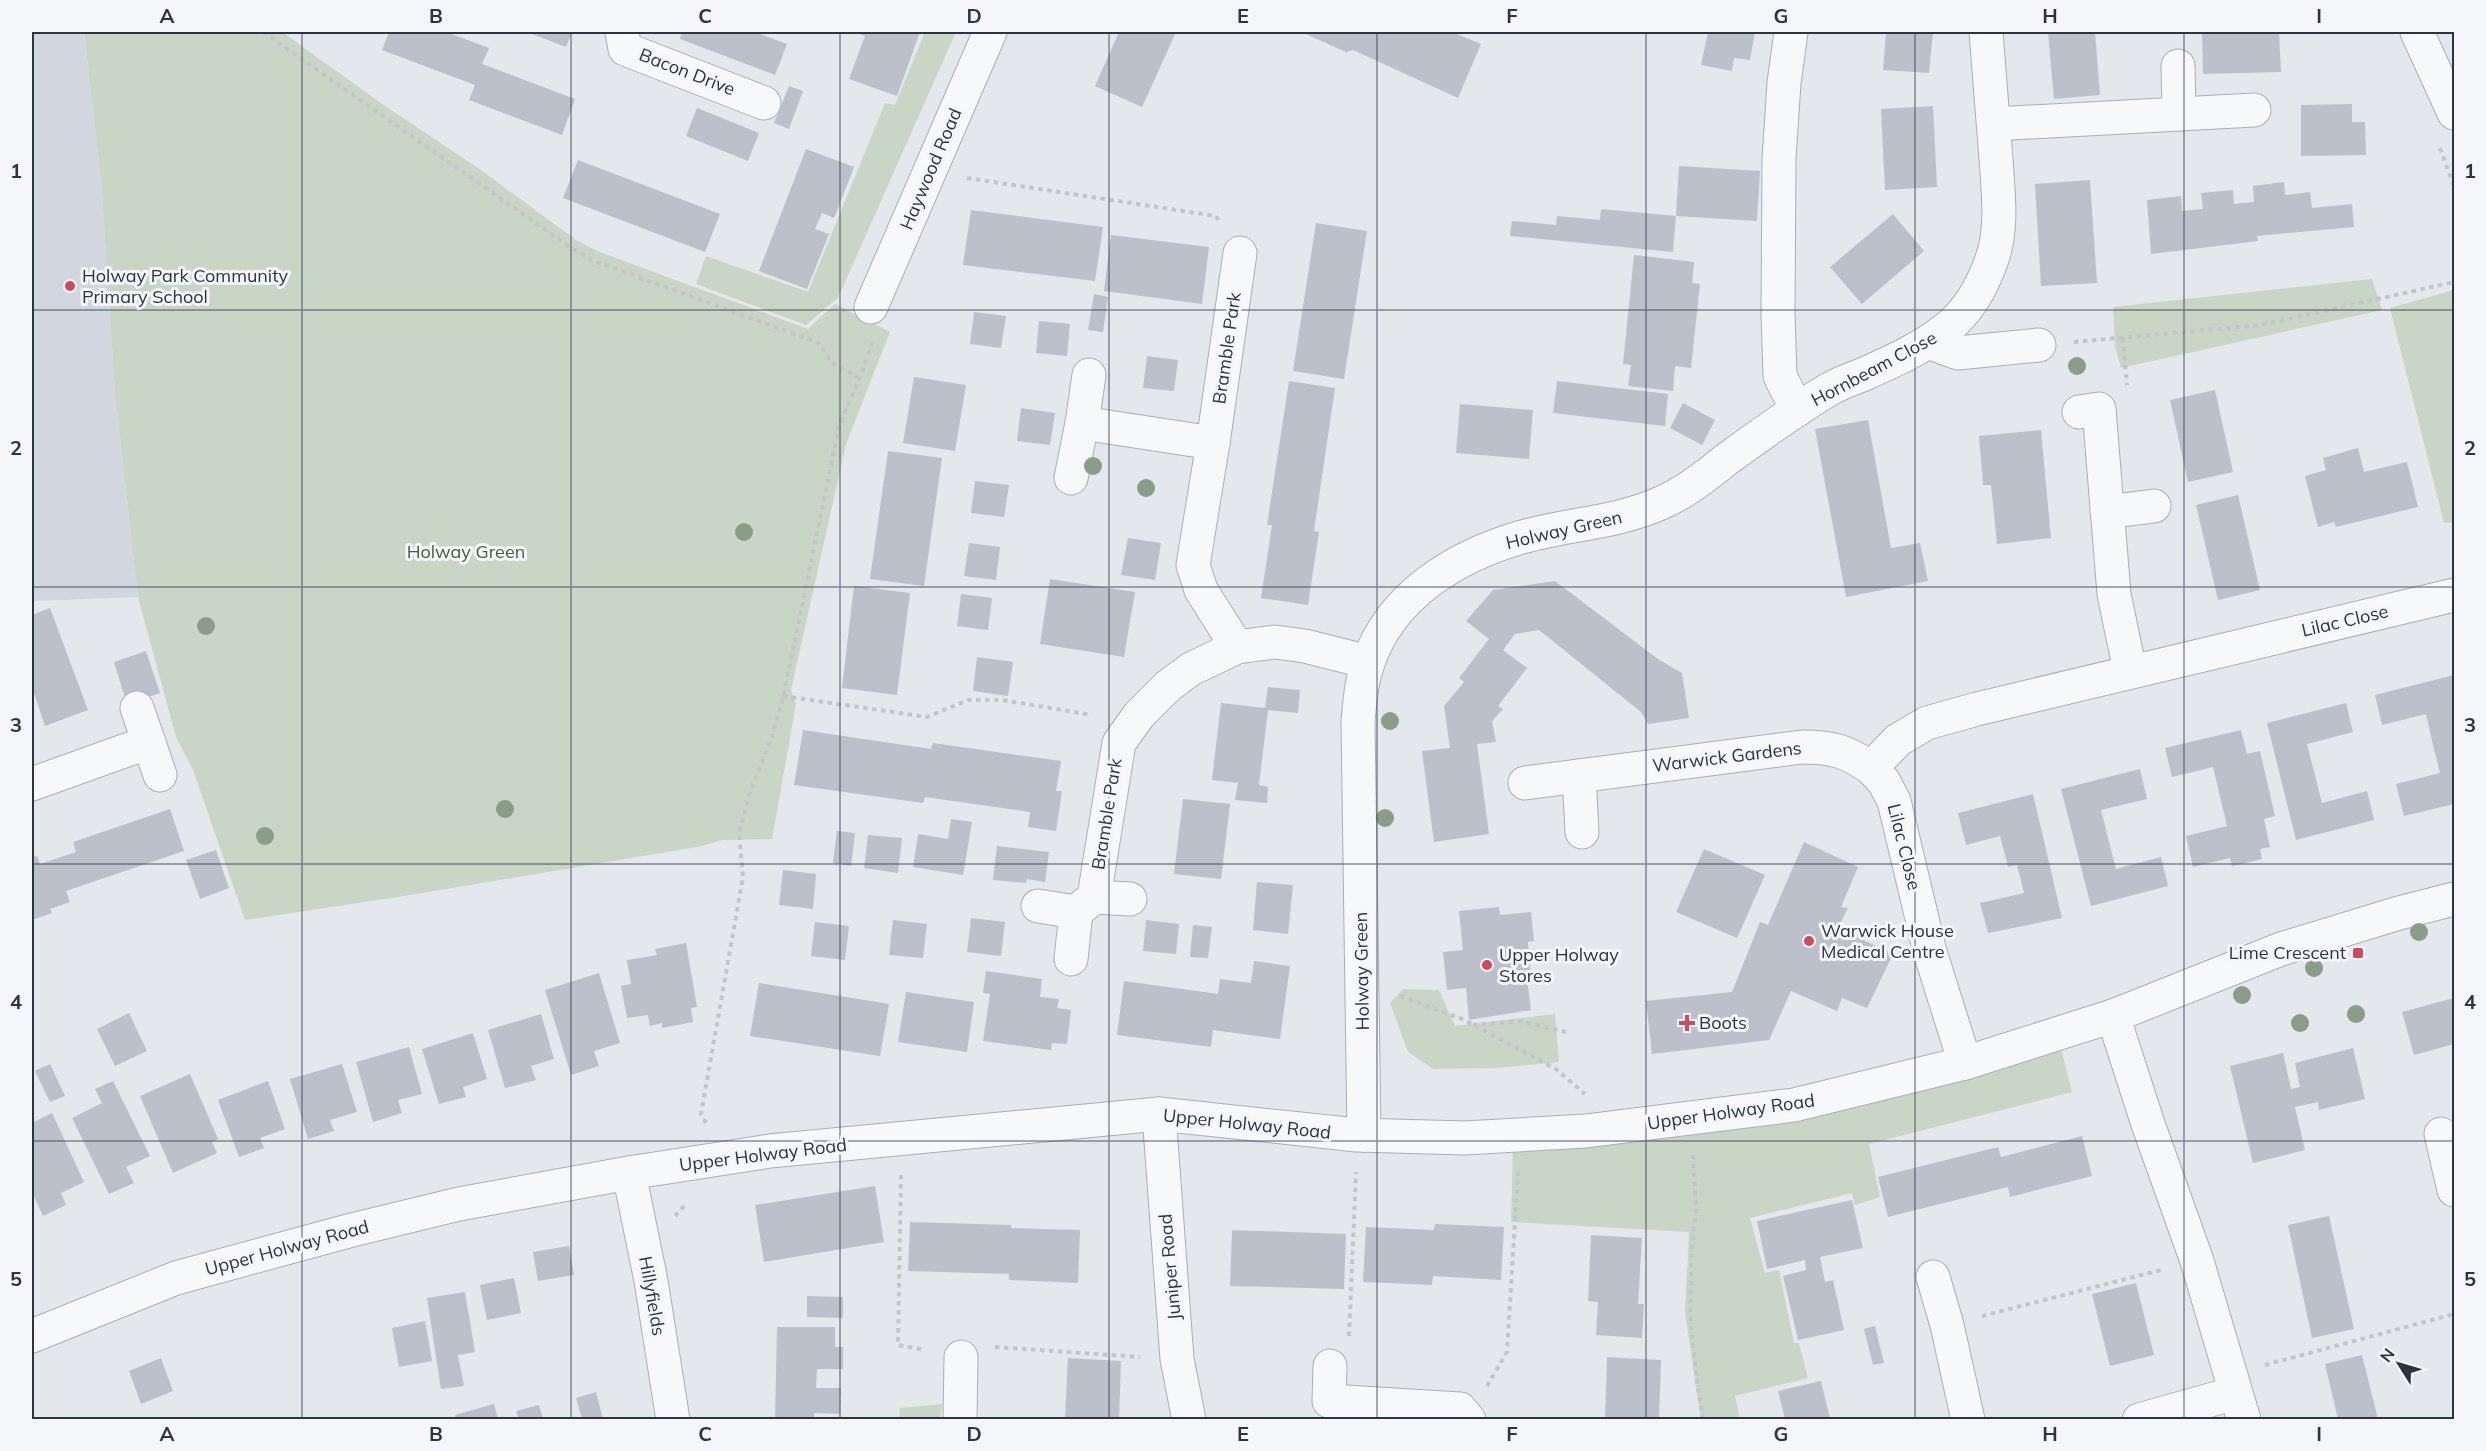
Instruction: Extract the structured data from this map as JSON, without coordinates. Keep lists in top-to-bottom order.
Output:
{
  "streets": {
    "street": [
      "Bacon Drive",
      "Haywood Road",
      "Bramble Park",
      "Hornbeam Close",
      "Holway Green",
      "Lilac Close",
      "Warwick Gardens",
      "Upper Holway Road",
      "Juniper Road",
      "Hillyfields"
    ]
  },
  "crossings": [
    ["Bramble Park", "Holway Green"],
    ["Hornbeam Close", "Holway Green"],
    ["Holway Green", "Upper Holway Road"],
    ["Lilac Close", "Warwick Gardens"],
    ["Lilac Close", "Upper Holway Road"],
    ["Upper Holway Road", "Juniper Road"],
    ["Upper Holway Road", "Hillyfields"]
  ],
  "parks": ["Holway Green"],
  "places": {
    "other": ["Holway Park Community Primary School", "Warwick House Medical Centre", "Upper Holway Stores"],
    "transit": ["Lime Crescent"],
    "health": ["Boots"]
  },
  "north": "top left",
  "grid": {
    "columns": [
      "A",
      "B",
      "C",
      "D",
      "E",
      "F",
      "G",
      "H",
      "I"
    ],
    "rows": [
      "1",
      "2",
      "3",
      "4",
      "5"
    ]
  }
}
